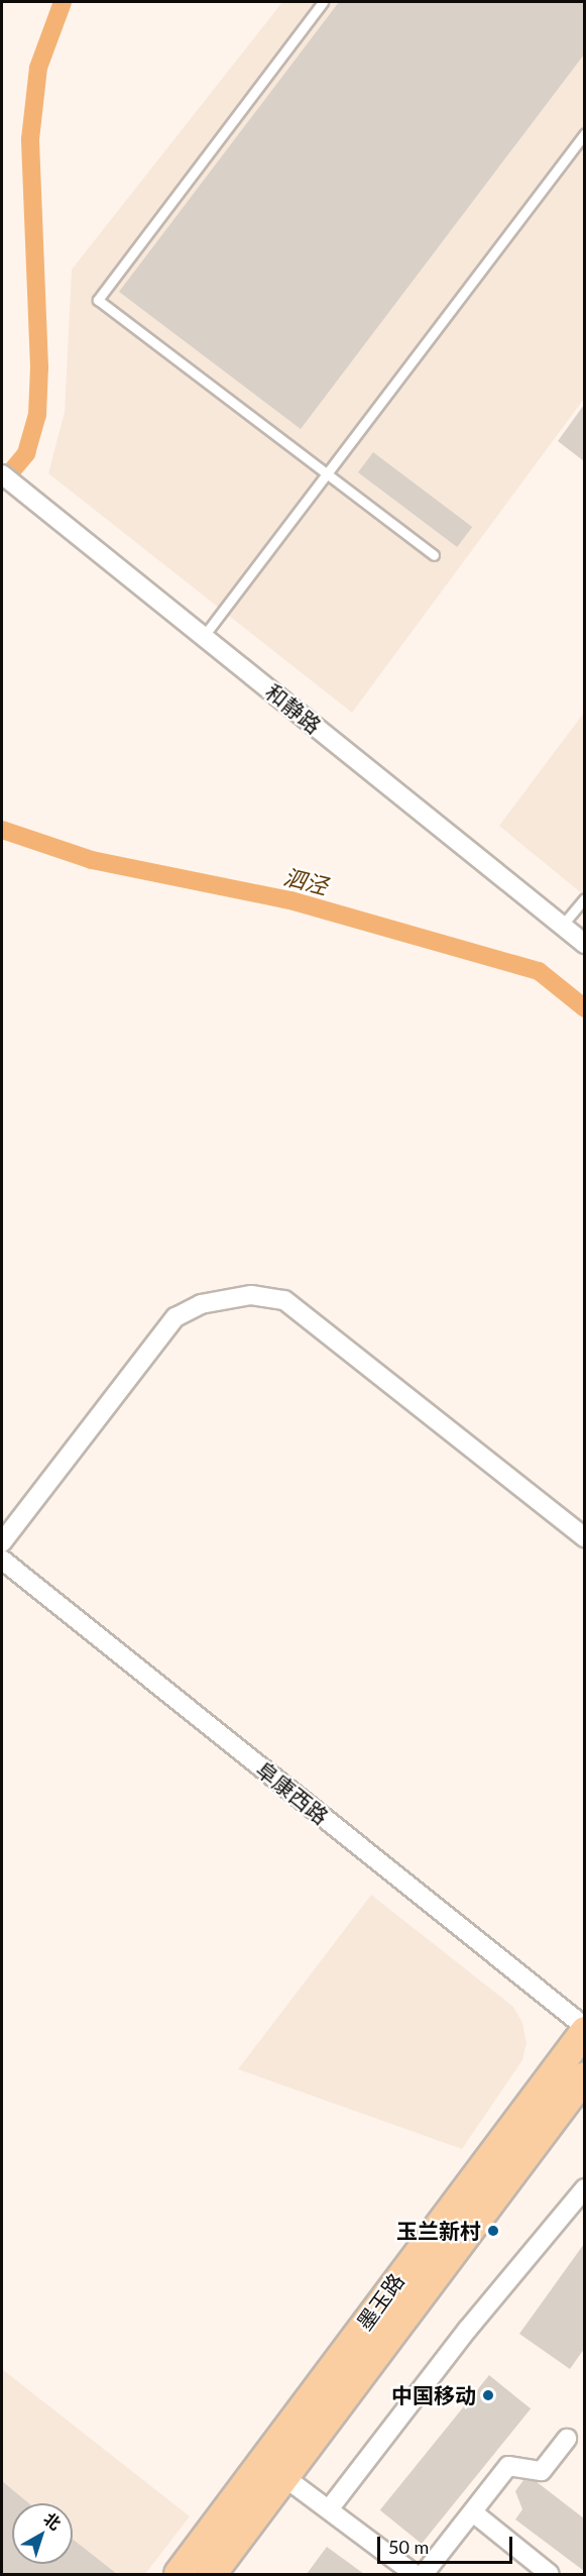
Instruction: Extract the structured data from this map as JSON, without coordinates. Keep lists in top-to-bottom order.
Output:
{
  "streets": {
    "main road": ["墨玉路"],
    "street": ["和静路", "阜康西路"]
  },
  "crossings": [
    ["阜康西路", "墨玉路"]
  ],
  "water": ["泗泾"],
  "places": ["玉兰新村", "中国移动"],
  "scale_bar": "50 m",
  "north": "top right"
}
